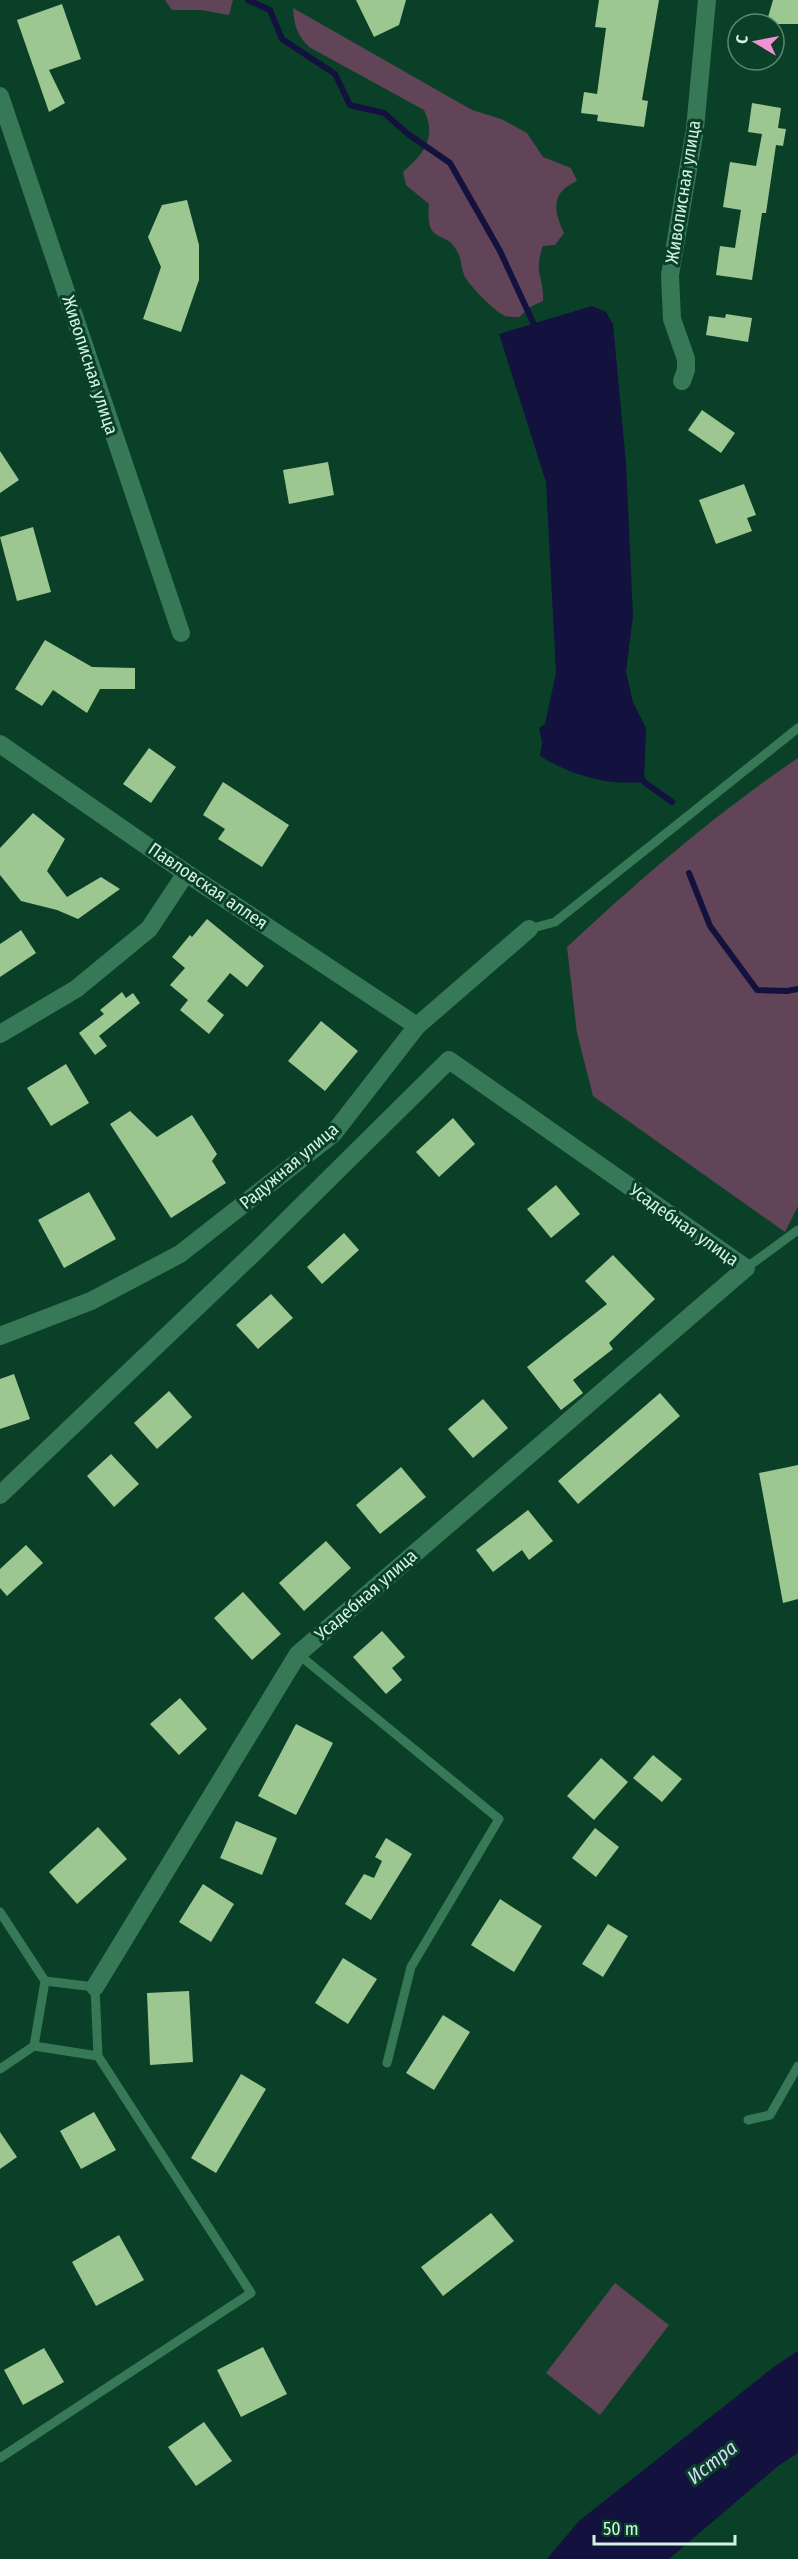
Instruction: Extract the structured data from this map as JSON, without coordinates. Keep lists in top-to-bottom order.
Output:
{
  "streets": {
    "street": [
      "Живописная улица",
      "Павловская аллея",
      "Радужная улица",
      "Усадебная улица"
    ]
  },
  "crossings": [
    ["Павловская аллея", "Радужная улица"]
  ],
  "water": ["Истра"],
  "scale_bar": "50 m",
  "north": "left"
}
